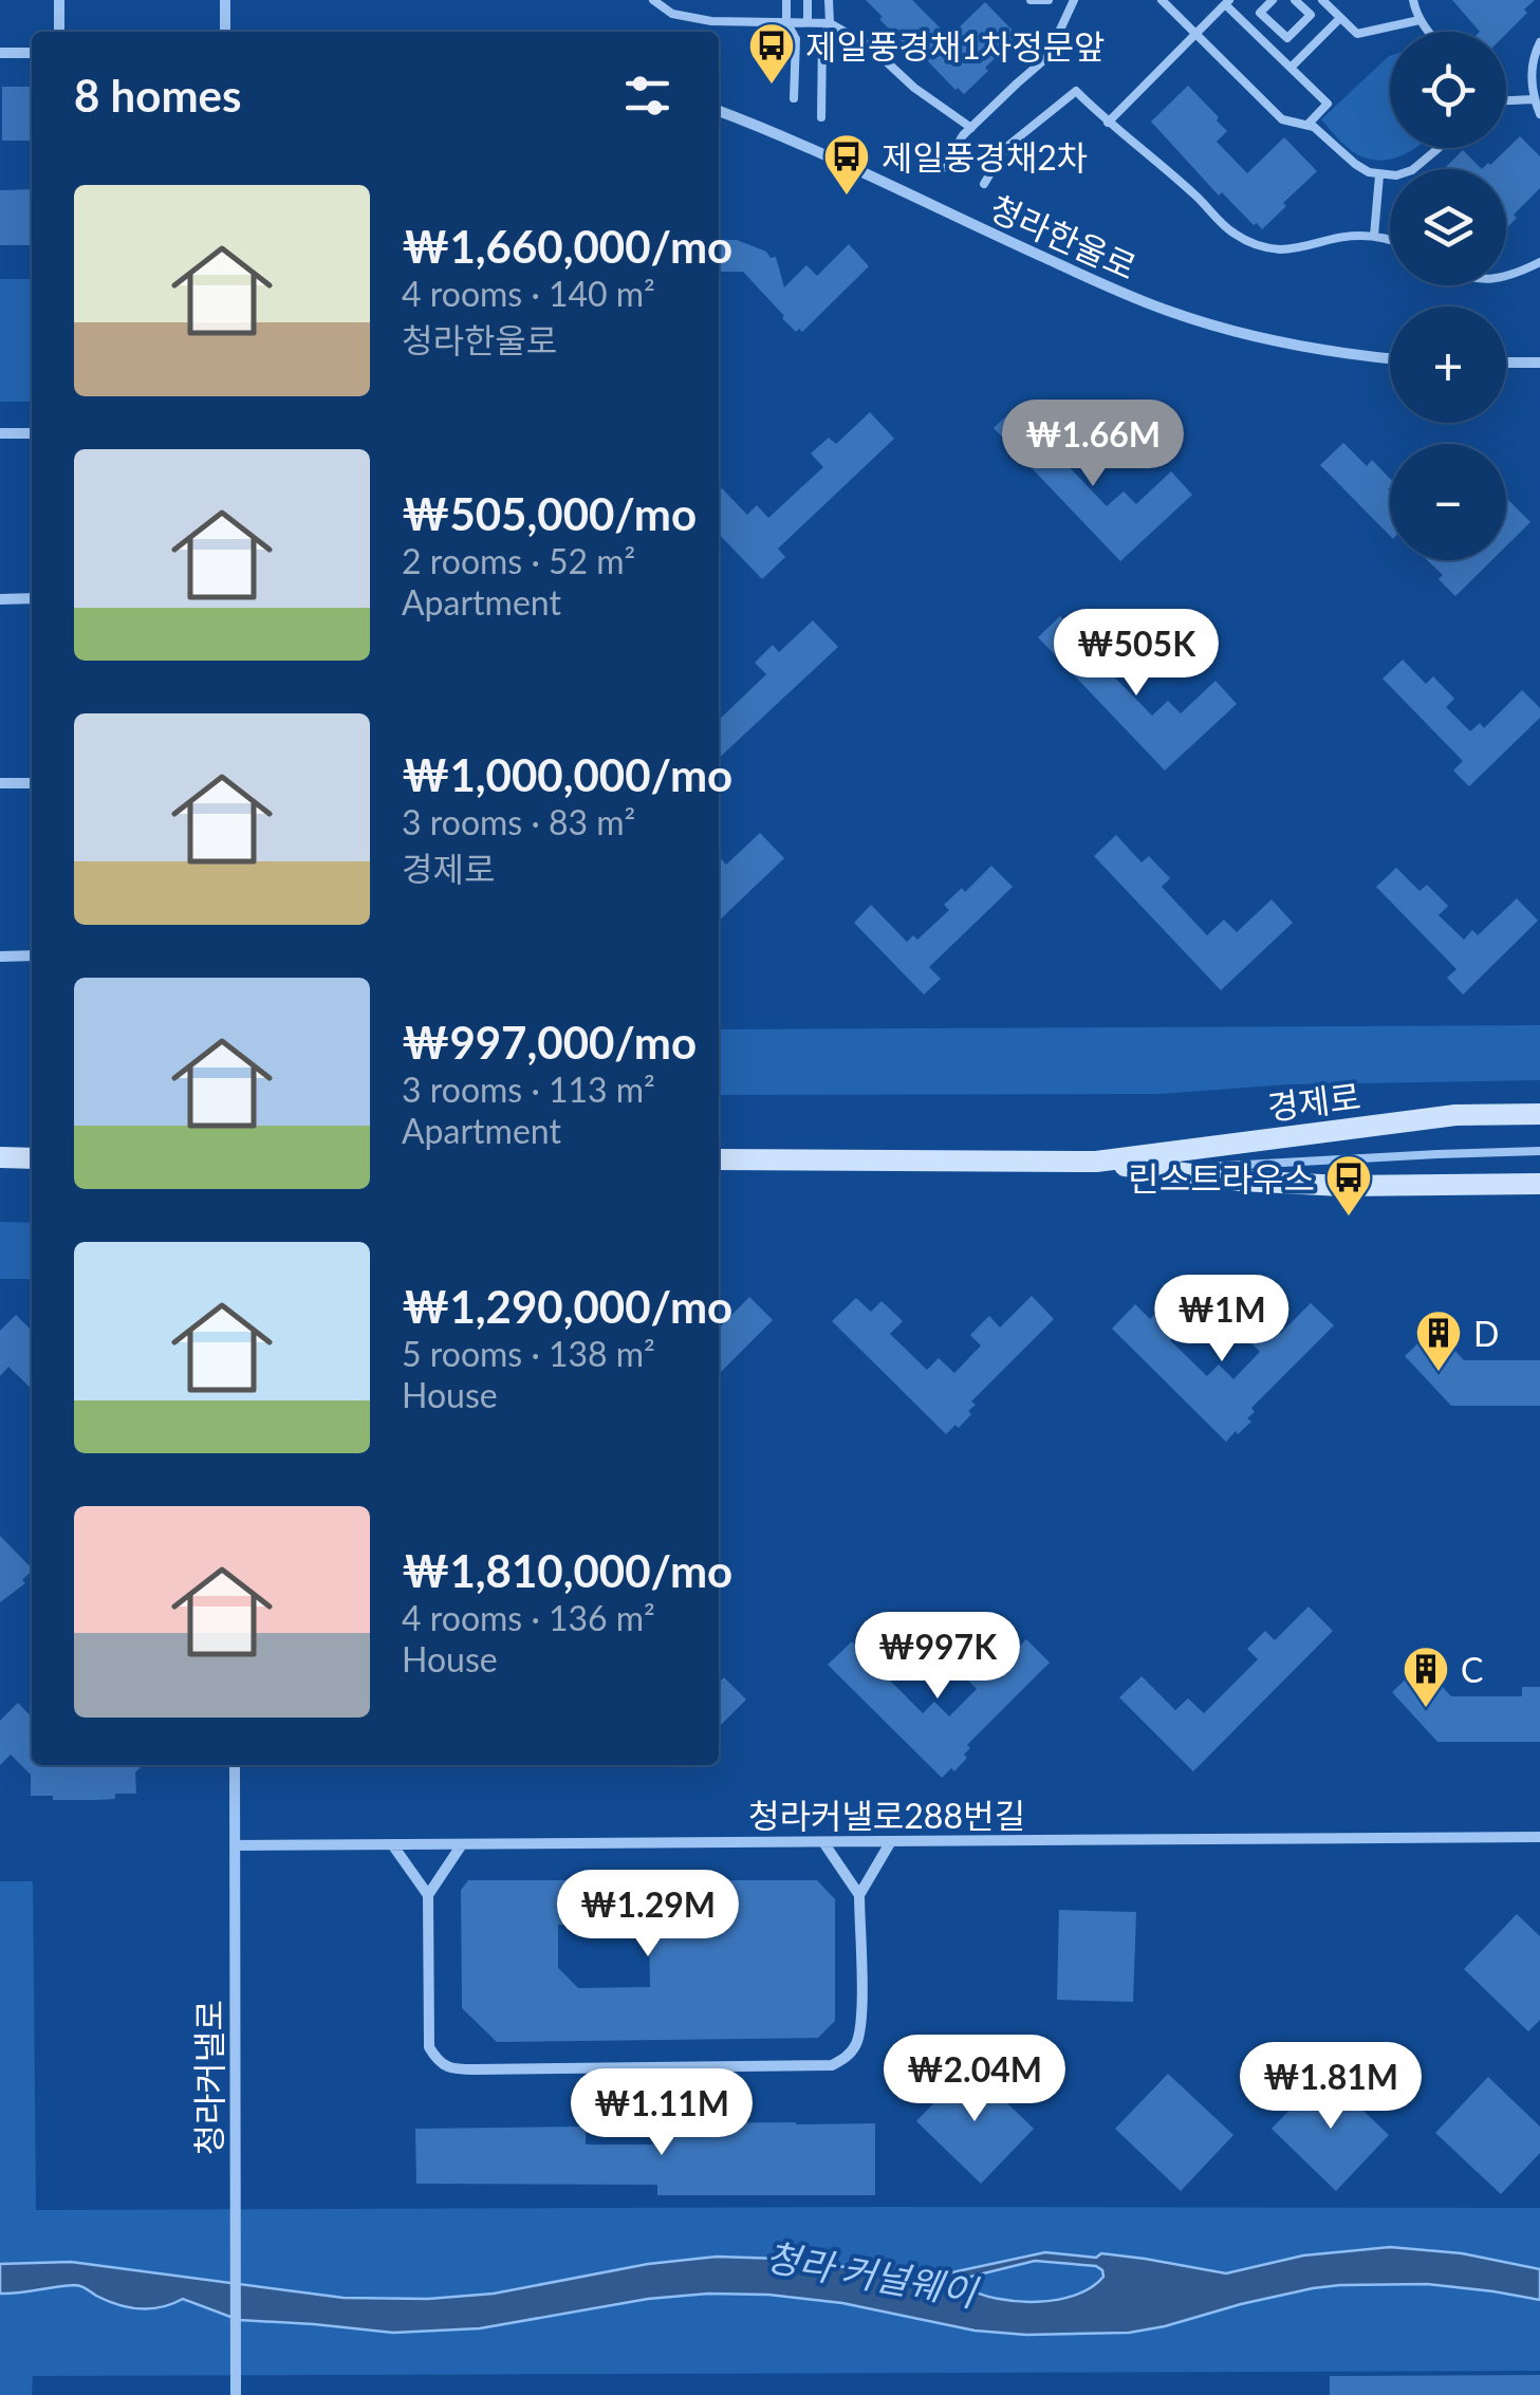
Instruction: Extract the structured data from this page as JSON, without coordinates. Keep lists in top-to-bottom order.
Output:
{
  "streets": {
    "main road": ["경제로"],
    "street": ["청라한울로", "청라커낼로288번길", "청라커낼로"]
  },
  "crossings": [
    ["청라커낼로288번길", "청라커낼로"]
  ],
  "water": ["청라 커널웨이"],
  "places": {
    "bus stop": ["제일풍경채1차정문앞", "제일풍경채2차", "린스트라우스"],
    "building": ["D", "C"]
  },
  "page": {
    "map_buttons": ["+", "−"],
    "heading": "8 homes",
    "list": [
      {
        "name": "₩1,660,000/mo",
        "note": "4 rooms · 140 m² · 청라한울로"
      },
      {
        "name": "₩505,000/mo",
        "note": "2 rooms · 52 m² · Apartment"
      },
      {
        "name": "₩1,000,000/mo",
        "note": "3 rooms · 83 m² · 경제로"
      },
      {
        "name": "₩997,000/mo",
        "note": "3 rooms · 113 m² · Apartment"
      },
      {
        "name": "₩1,290,000/mo",
        "note": "5 rooms · 138 m² · House"
      },
      {
        "name": "₩1,810,000/mo",
        "note": "4 rooms · 136 m² · House"
      }
    ],
    "price": [
      "₩1.66M",
      "₩505K",
      "₩1M",
      "₩997K",
      "₩1.29M",
      "₩2.04M",
      "₩1.81M",
      "₩1.11M"
    ]
  }
}
